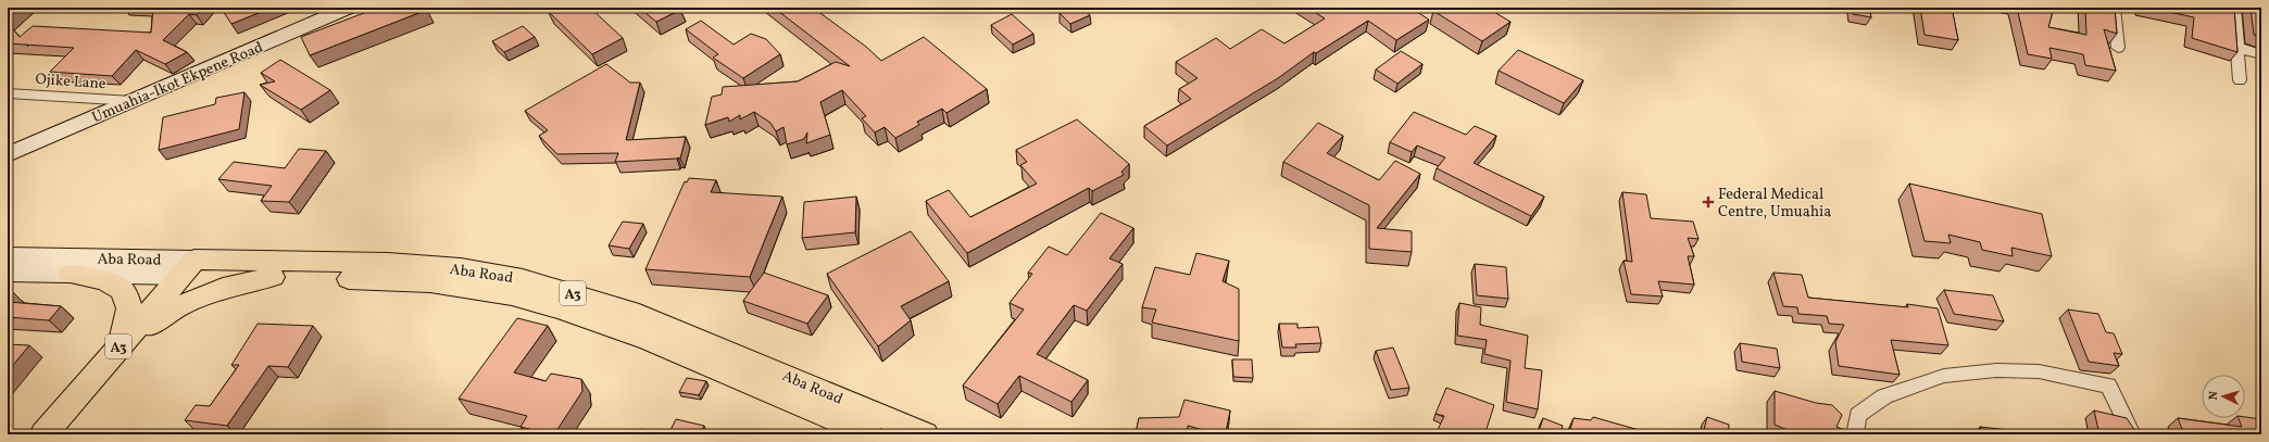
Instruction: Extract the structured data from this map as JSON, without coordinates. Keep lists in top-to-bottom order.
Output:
{
  "streets": {
    "main road": ["Umuahia-Ikot Ekpene Road", "Aba Road", "A3"],
    "street": ["Ojike Lane"]
  },
  "crossings": [
    ["Ojike Lane", "Umuahia-Ikot Ekpene Road"],
    ["Aba Road", "A3"]
  ],
  "places": {
    "health": ["Federal Medical Centre, Umuahia"]
  },
  "north": "left"
}
